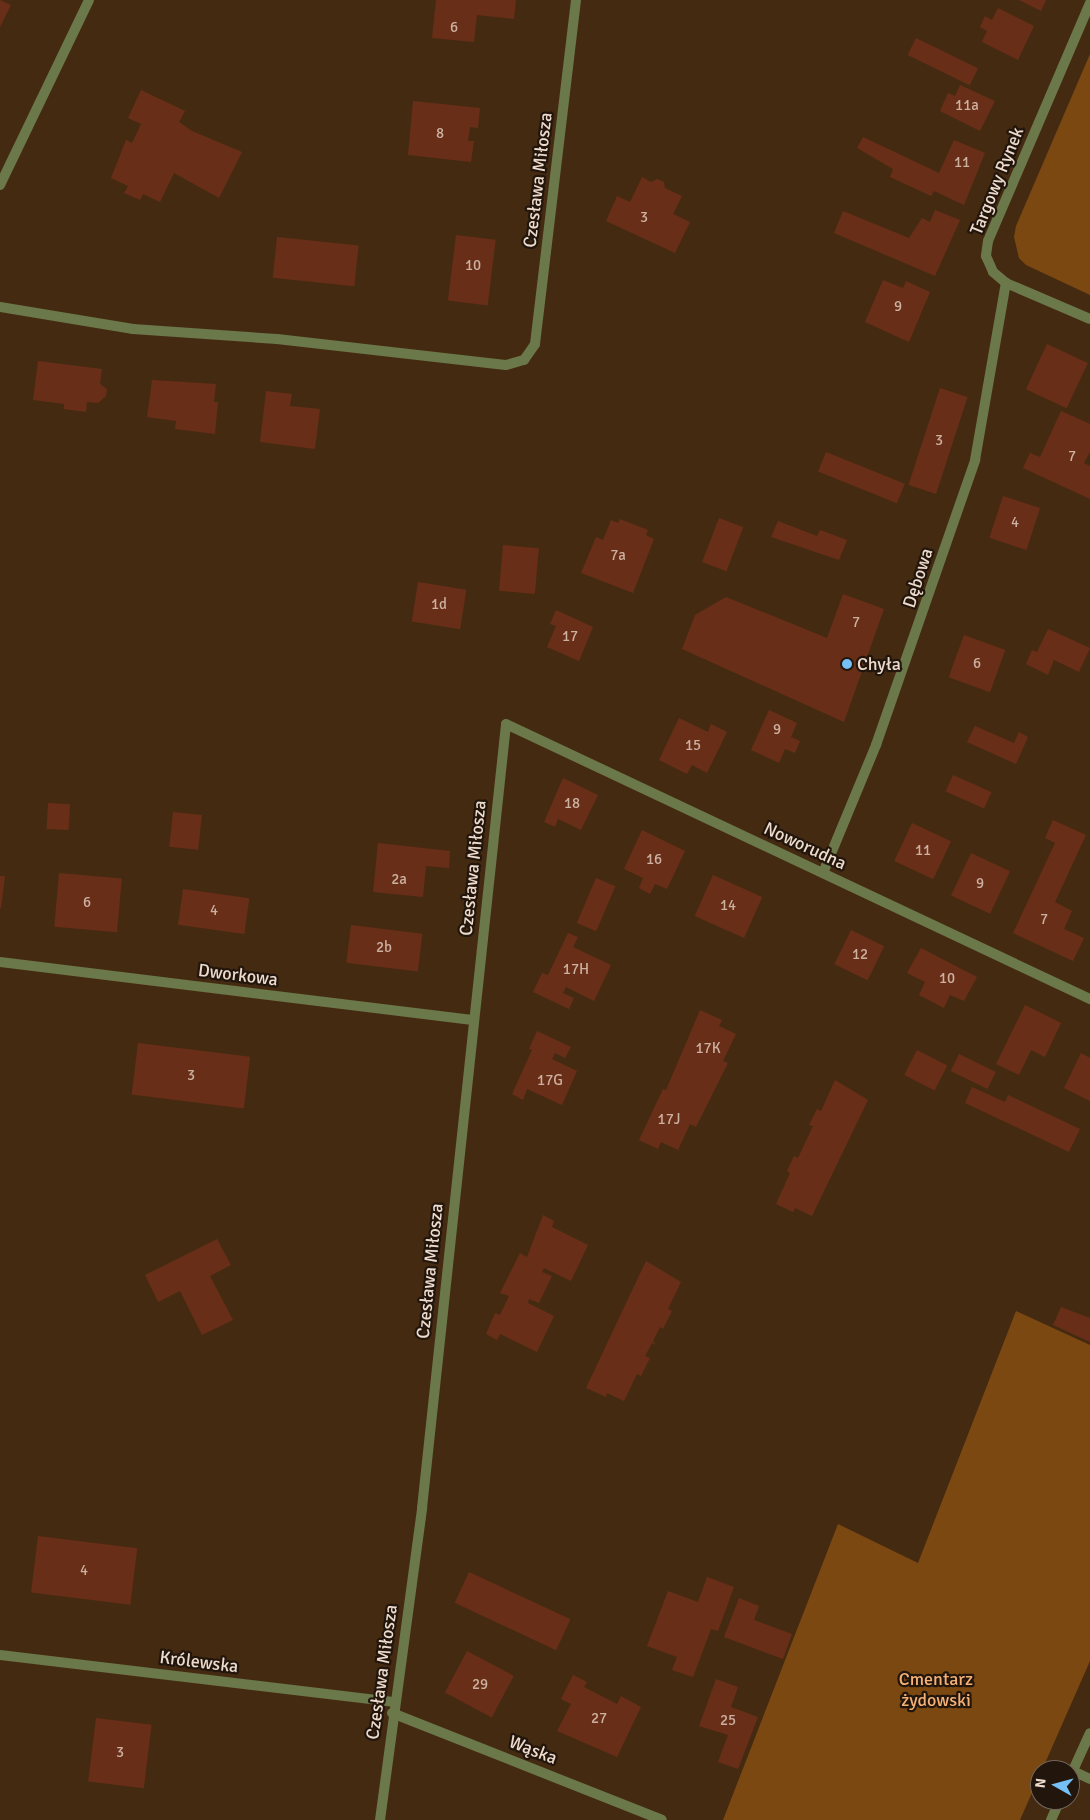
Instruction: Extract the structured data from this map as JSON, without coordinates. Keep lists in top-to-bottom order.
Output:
{
  "streets": {
    "street": [
      "Czesława Miłosza",
      "Targowy Rynek",
      "Dębowa",
      "Noworudna",
      "Dworkowa",
      "Królewska",
      "Wąska"
    ]
  },
  "crossings": [
    ["Czesława Miłosza", "Noworudna"],
    ["Czesława Miłosza", "Dworkowa"],
    ["Czesława Miłosza", "Królewska"],
    ["Czesława Miłosza", "Wąska"],
    ["Targowy Rynek", "Dębowa"],
    ["Dębowa", "Noworudna"],
    ["Królewska", "Wąska"]
  ],
  "parks": ["Cmentarz żydowski"],
  "places": ["Chyła"],
  "house_numbers": [
    "6",
    "11a",
    "8",
    "11",
    "3",
    "10",
    "9",
    "3",
    "7",
    "4",
    "7a",
    "1d",
    "7",
    "17",
    "6",
    "9",
    "15",
    "18",
    "11",
    "16",
    "2a",
    "9",
    "6",
    "14",
    "4",
    "7",
    "2b",
    "12",
    "17H",
    "10",
    "17K",
    "3",
    "17G",
    "17J",
    "4",
    "29",
    "27",
    "25",
    "3"
  ],
  "north": "left"
}
